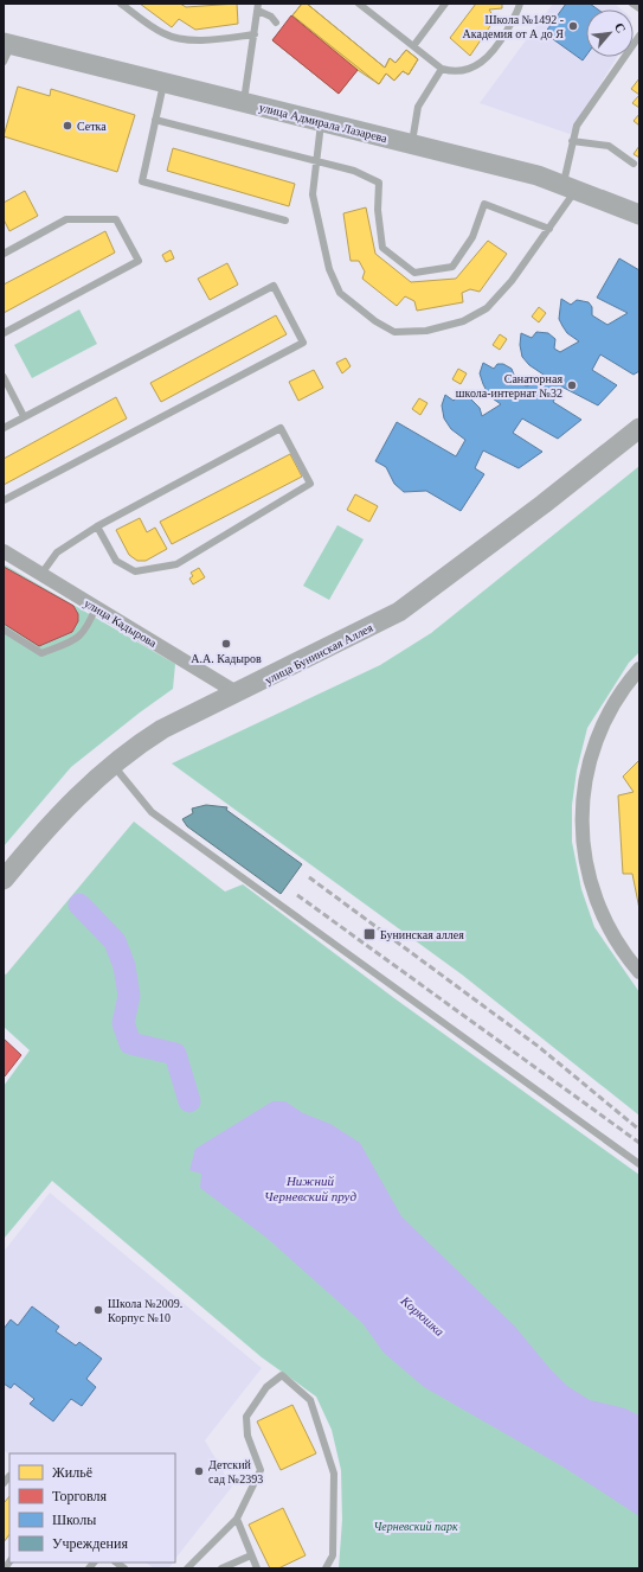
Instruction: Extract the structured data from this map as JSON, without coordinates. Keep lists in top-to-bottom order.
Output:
{
  "streets": {
    "street": ["улица Адмирала Лазарева", "улица Кадырова", "улица Бунинская Аллея"]
  },
  "crossings": [
    ["улица Кадырова", "улица Бунинская Аллея"]
  ],
  "water": ["Нижний Черневский пруд", "Корюшка"],
  "parks": ["Черневский парк"],
  "places": {
    "other": [
      "Школа №1492 - Академия от А до Я",
      "Сетка",
      "Санаторная школа-интернат №32",
      "А.А. Кадыров",
      "Школа №2009. Корпус №10",
      "Детский сад №2393"
    ],
    "transit": ["Бунинская аллея"]
  },
  "legend": [
    "Жильё",
    "Торговля",
    "Школы",
    "Учреждения"
  ],
  "north": "top right"
}
